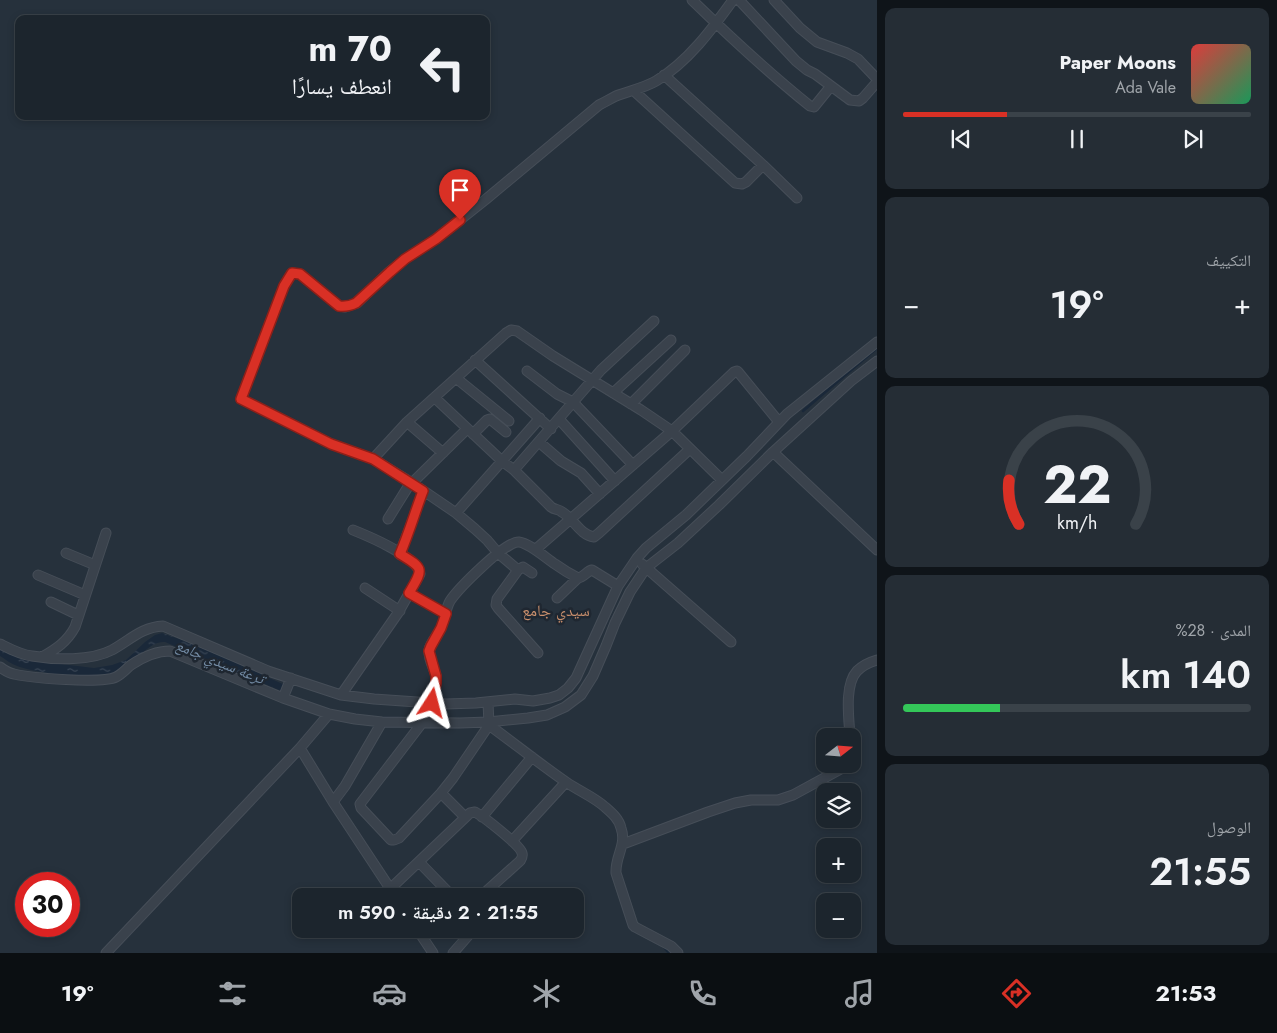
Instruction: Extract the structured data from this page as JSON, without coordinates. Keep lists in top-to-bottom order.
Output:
{
  "districts": ["سيدي جامع"],
  "water": ["ترعة سيدي جامع"],
  "north": "right",
  "page": {
    "turn": ["70 m", "انعطف يسارًا"],
    "song": ["Paper Moons", "Ada Vale"],
    "tile": [
      "التكييف",
      ["المدى · 28%", "140 km"],
      ["الوصول", "21:55"]
    ],
    "heat": ["−", "19°", "+"],
    "map_buttons": ["+", "−"],
    "limit": "30",
    "trip": "21:55 · 2 دقيقة · 590 m",
    "tabs": ["21:53", "19°"],
    "gauge": ["22", "km/h"]
  }
}
